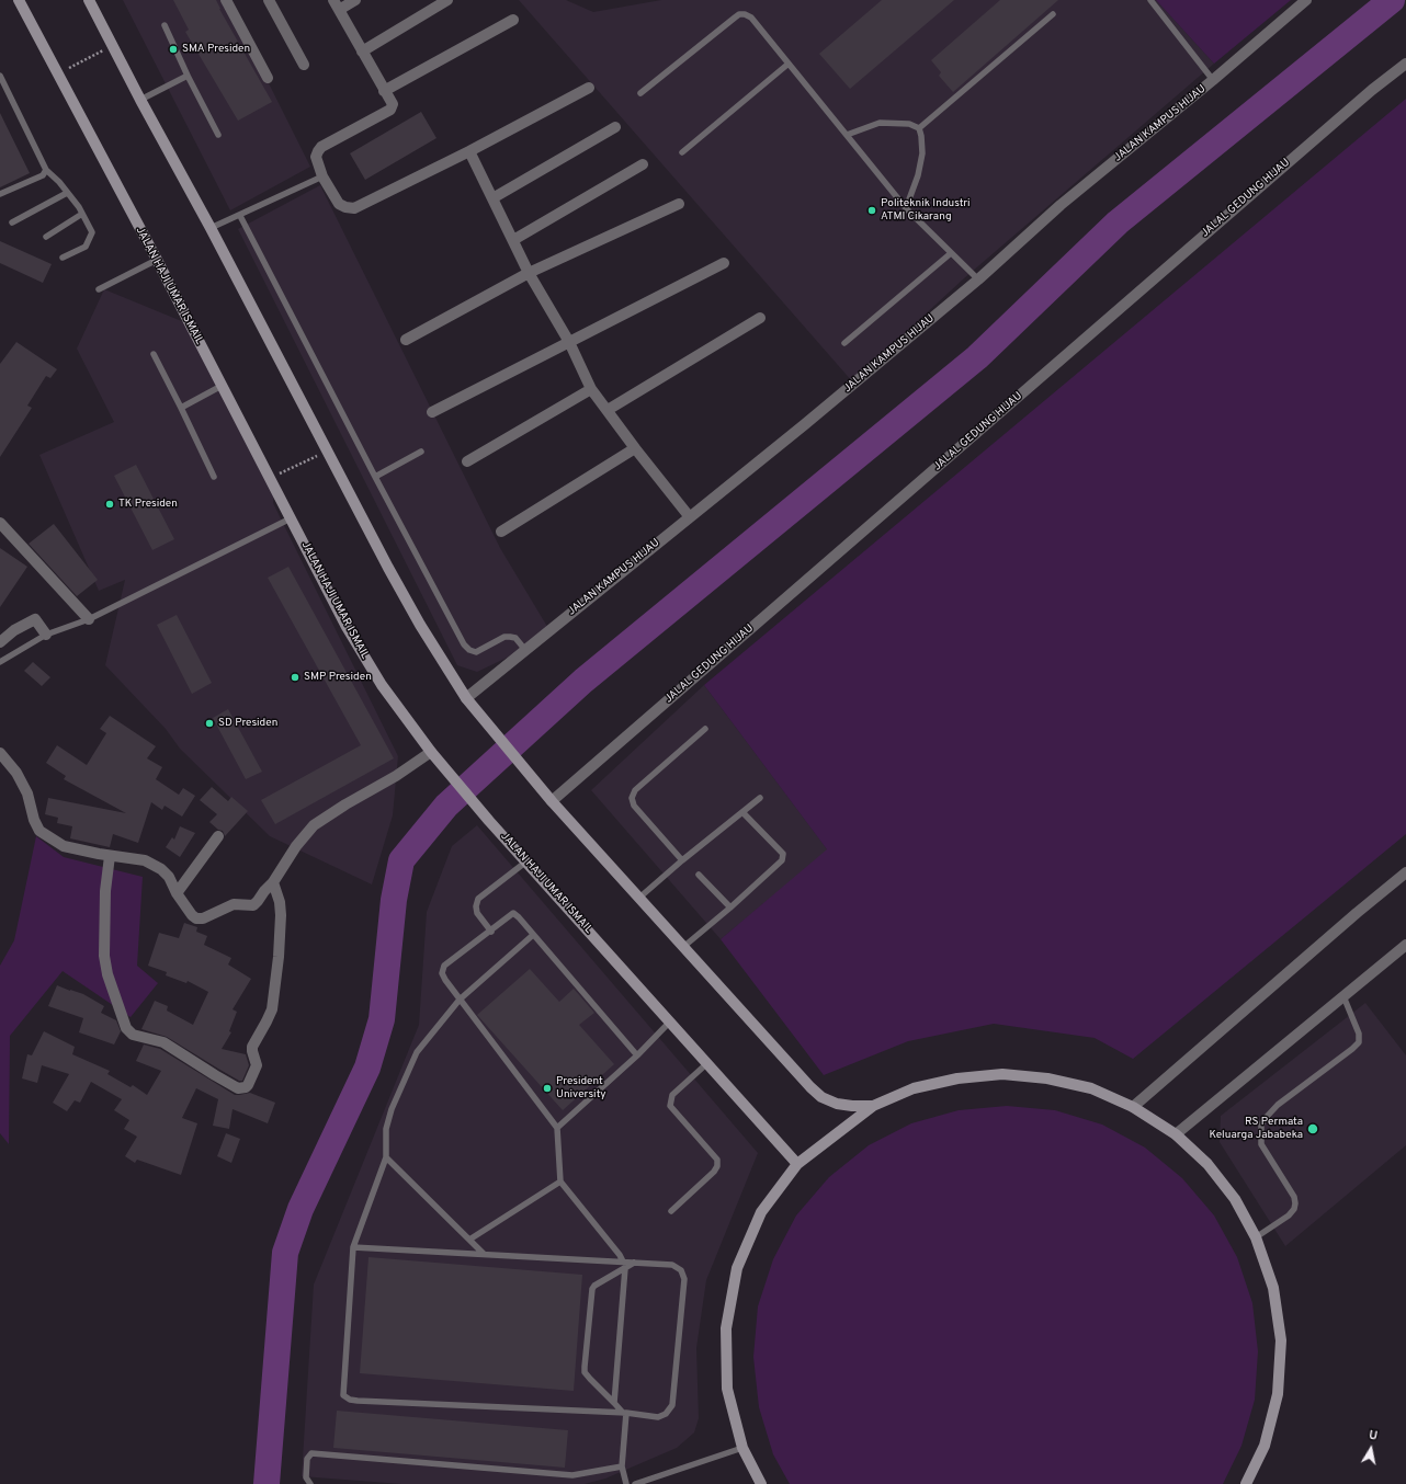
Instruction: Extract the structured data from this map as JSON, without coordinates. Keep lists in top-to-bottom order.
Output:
{
  "streets": {
    "main road": ["JALAN HAJI UMAR ISMAIL"],
    "street": ["JALAN KAMPUS HIJAU", "JALAL GEDUNG HIJAU"]
  },
  "places": [
    "SMA Presiden",
    "Politeknik Industri ATMI Cikarang",
    "TK Presiden",
    "SMP Presiden",
    "SD Presiden",
    "President University",
    "RS Permata Keluarga Jababeka"
  ],
  "north": "top"
}
